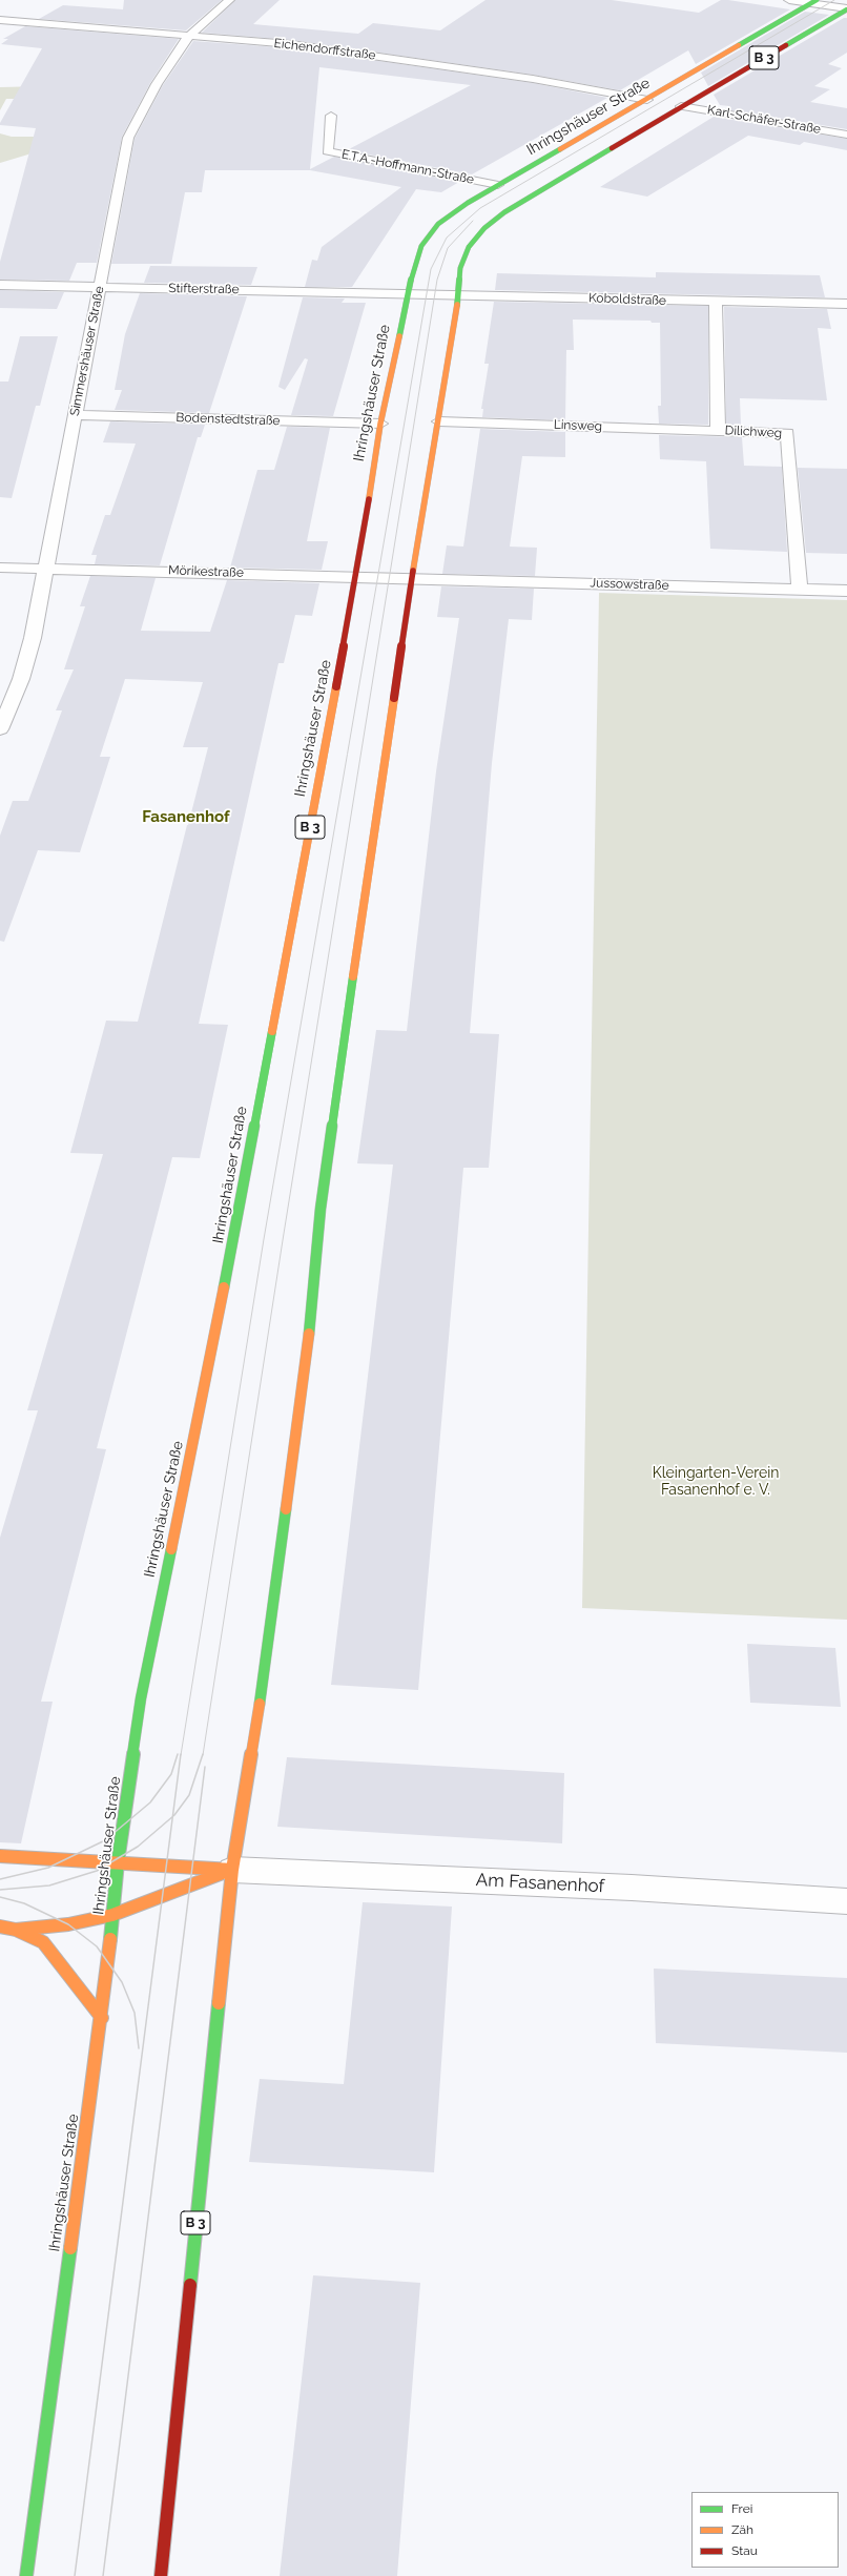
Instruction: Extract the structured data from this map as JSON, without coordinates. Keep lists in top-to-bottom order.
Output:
{
  "streets": {
    "main road": ["B 3", "Ihringshäuser Straße"],
    "street": [
      "Eichendorffstraße",
      "Karl-Schäfer-Straße",
      "E.T.A.-Hoffmann-Straße",
      "Stifterstraße",
      "Koboldstraße",
      "Simmershäuser Straße",
      "Bodenstedtstraße",
      "Linsweg",
      "Dilichweg",
      "Mörikestraße",
      "Jussowstraße",
      "Am Fasanenhof"
    ]
  },
  "crossings": [
    ["Eichendorffstraße", "Ihringshäuser Straße"],
    ["Eichendorffstraße", "Simmershäuser Straße"],
    ["B 3", "Karl-Schäfer-Straße"],
    ["B 3", "Koboldstraße"],
    ["B 3", "Linsweg"],
    ["B 3", "Mörikestraße"],
    ["B 3", "Jussowstraße"],
    ["B 3", "Am Fasanenhof"],
    ["Ihringshäuser Straße", "E.T.A.-Hoffmann-Straße"],
    ["Ihringshäuser Straße", "Stifterstraße"],
    ["Ihringshäuser Straße", "Koboldstraße"],
    ["Ihringshäuser Straße", "Bodenstedtstraße"],
    ["Ihringshäuser Straße", "Mörikestraße"],
    ["Stifterstraße", "Koboldstraße"],
    ["Stifterstraße", "Simmershäuser Straße"],
    ["Koboldstraße", "Dilichweg"],
    ["Simmershäuser Straße", "Bodenstedtstraße"],
    ["Simmershäuser Straße", "Mörikestraße"],
    ["Linsweg", "Dilichweg"],
    ["Dilichweg", "Jussowstraße"],
    ["Mörikestraße", "Jussowstraße"]
  ],
  "districts": ["Fasanenhof"],
  "parks": ["Kleingarten-Verein Fasanenhof e. V."],
  "legend": ["Frei", "Zäh", "Stau"]
}
